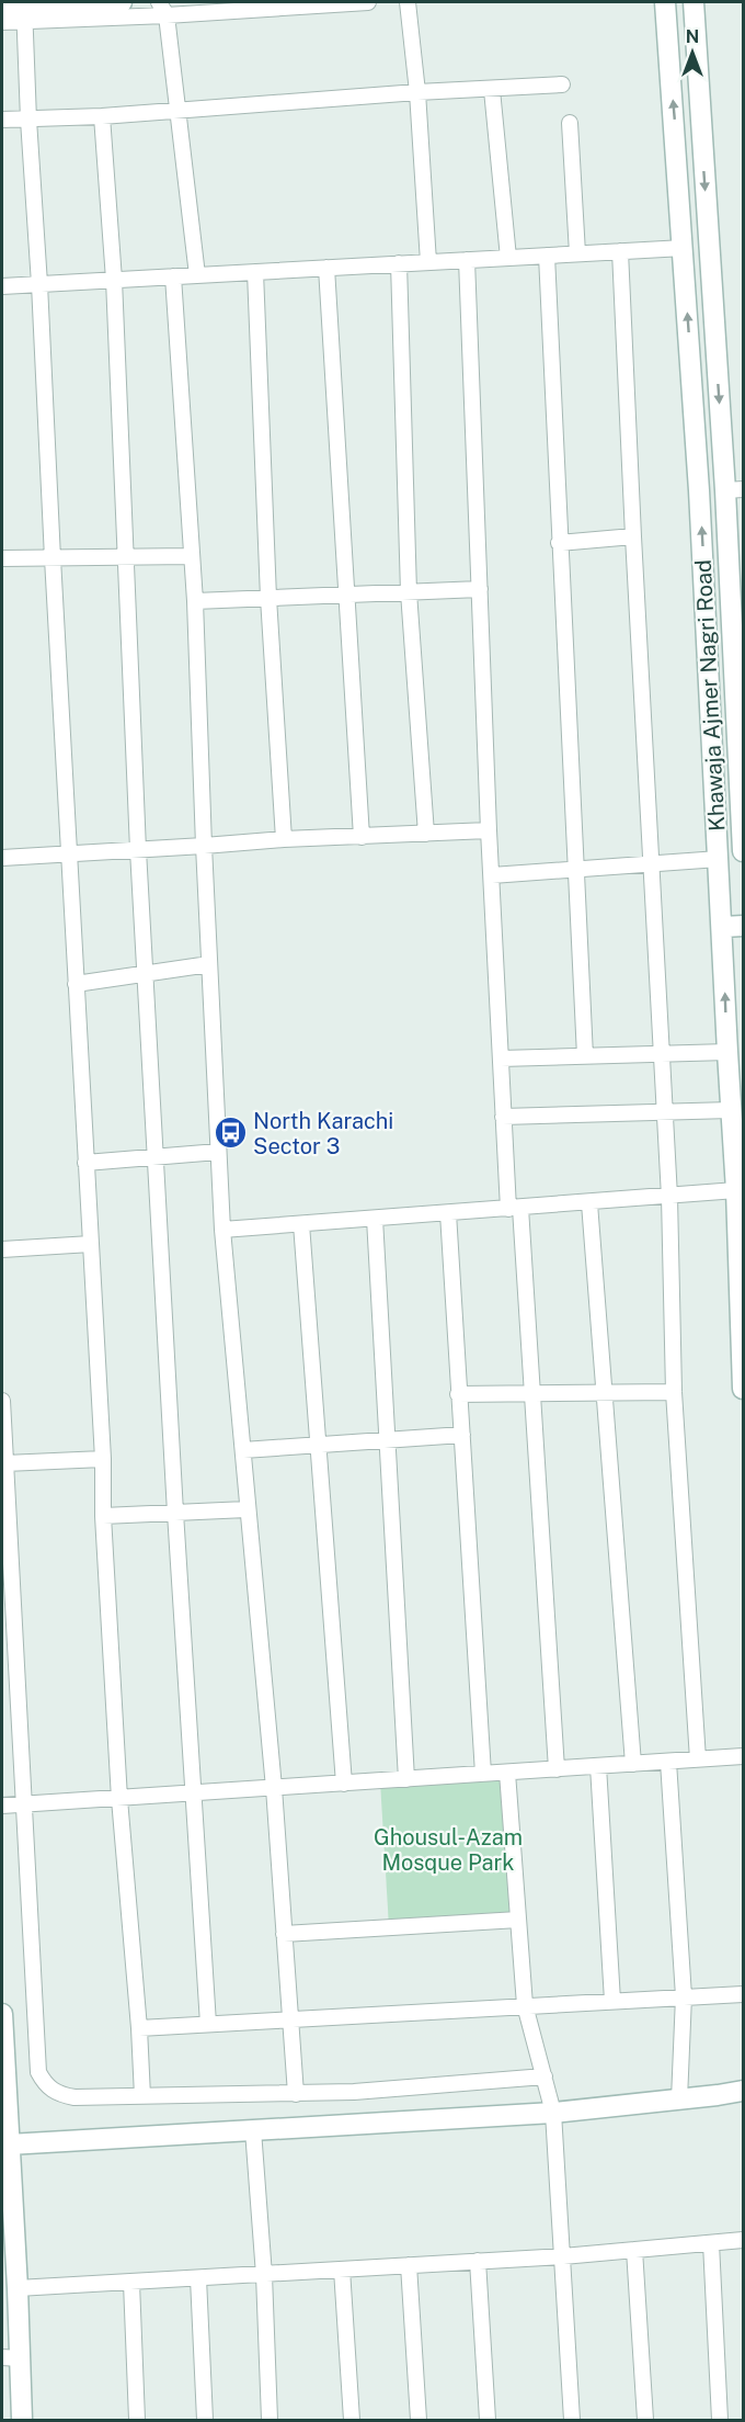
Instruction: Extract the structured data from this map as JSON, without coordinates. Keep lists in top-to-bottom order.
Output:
{
  "streets": {
    "main road": ["Khawaja Ajmer Nagri Road"]
  },
  "parks": ["Ghousul-Azam Mosque Park"],
  "places": {
    "bus stop": ["North Karachi Sector 3"]
  },
  "north": "top"
}
